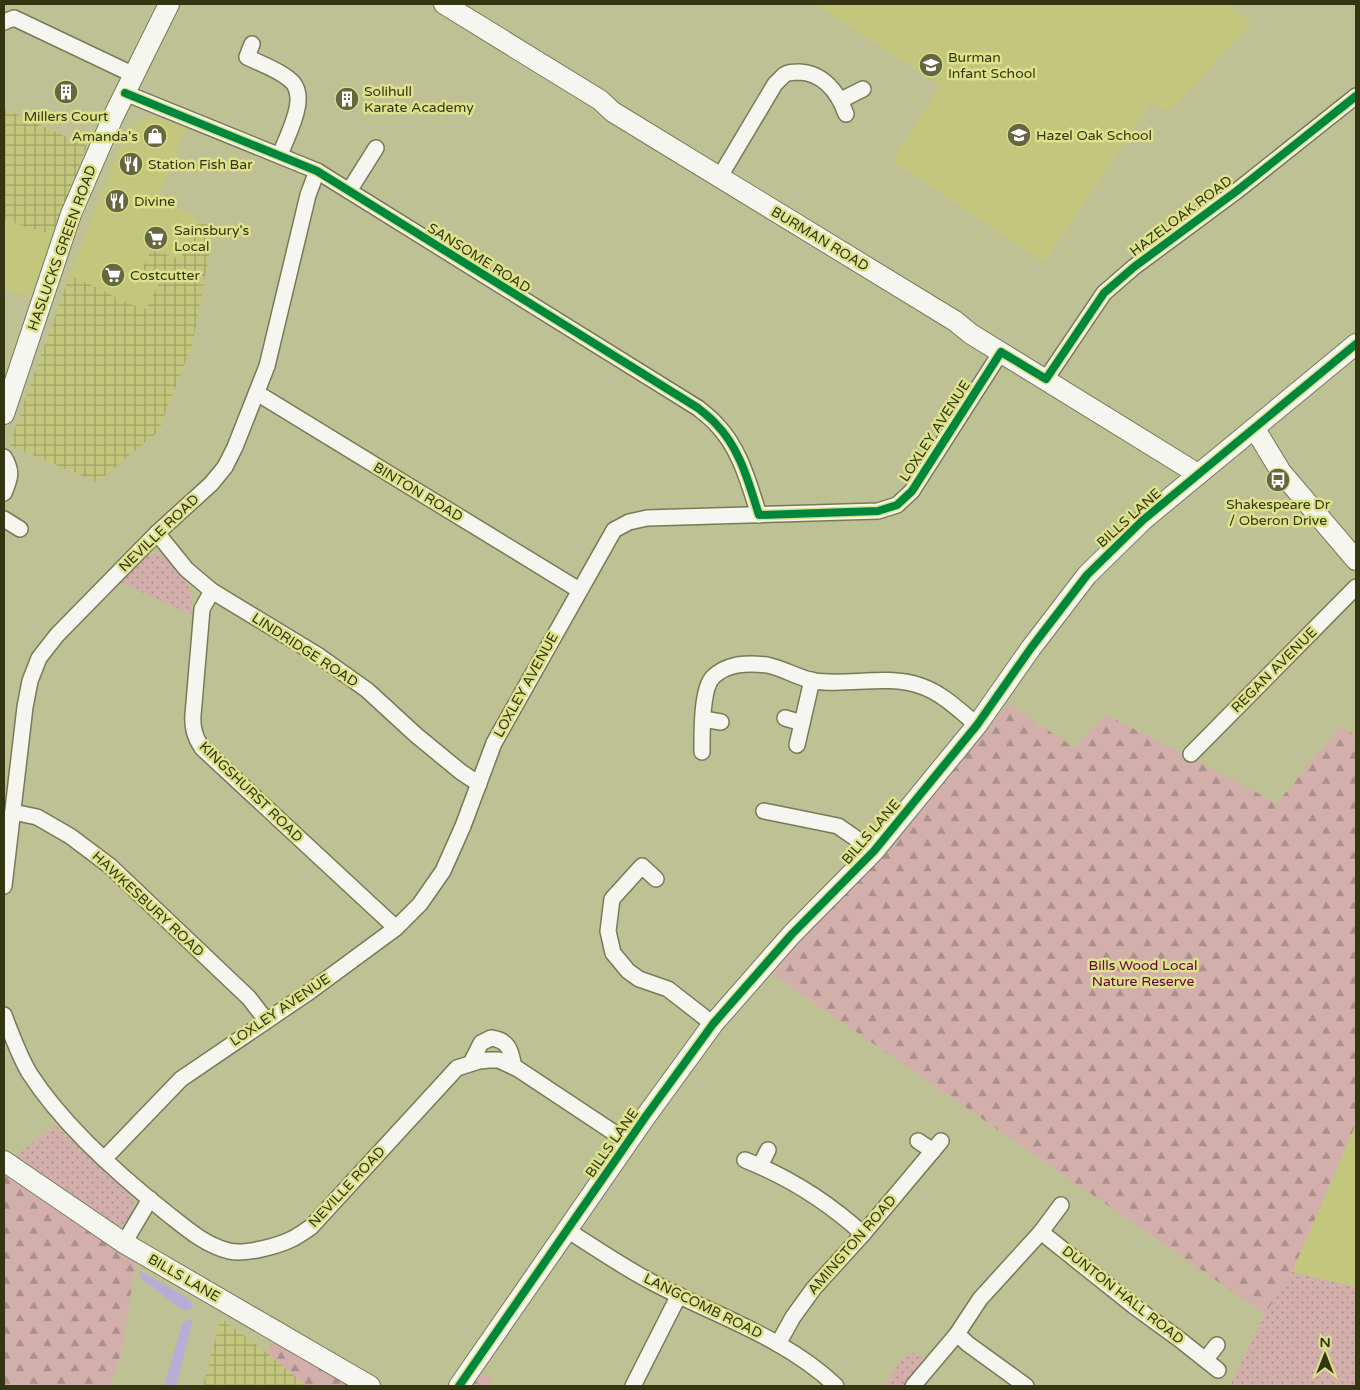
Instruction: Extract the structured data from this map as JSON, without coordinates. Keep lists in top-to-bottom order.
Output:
{
  "streets": {
    "street": [
      "HAZELOAK ROAD",
      "BURMAN ROAD",
      "HASLUCKS GREEN ROAD",
      "SANSOME ROAD",
      "LOXLEY AVENUE",
      "BINTON ROAD",
      "BILLS LANE",
      "NEVILLE ROAD",
      "LINDRIDGE ROAD",
      "REGAN AVENUE",
      "KINGSHURST ROAD",
      "HAWKESBURY ROAD",
      "AMINGTON ROAD",
      "DUNTON HALL ROAD",
      "LANGCOMB ROAD"
    ]
  },
  "crossings": [
    ["HAZELOAK ROAD", "BURMAN ROAD"],
    ["BURMAN ROAD", "LOXLEY AVENUE"],
    ["BURMAN ROAD", "BILLS LANE"],
    ["HASLUCKS GREEN ROAD", "SANSOME ROAD"],
    ["SANSOME ROAD", "LOXLEY AVENUE"],
    ["SANSOME ROAD", "NEVILLE ROAD"],
    ["LOXLEY AVENUE", "BINTON ROAD"],
    ["LOXLEY AVENUE", "NEVILLE ROAD"],
    ["LOXLEY AVENUE", "LINDRIDGE ROAD"],
    ["LOXLEY AVENUE", "KINGSHURST ROAD"],
    ["LOXLEY AVENUE", "HAWKESBURY ROAD"],
    ["BINTON ROAD", "NEVILLE ROAD"],
    ["BILLS LANE", "NEVILLE ROAD"],
    ["BILLS LANE", "LANGCOMB ROAD"],
    ["NEVILLE ROAD", "LINDRIDGE ROAD"],
    ["NEVILLE ROAD", "HAWKESBURY ROAD"],
    ["LINDRIDGE ROAD", "KINGSHURST ROAD"],
    ["AMINGTON ROAD", "LANGCOMB ROAD"]
  ],
  "parks": ["Bills Wood Local Nature Reserve"],
  "places": {
    "school or university": ["Burman Infant School", "Hazel Oak School"],
    "building": ["Millers Court", "Solihull Karate Academy"],
    "shop": ["Amanda's"],
    "restaurant": ["Station Fish Bar", "Divine"],
    "supermarket": ["Sainsbury's Local", "Costcutter"],
    "bus stop": ["Shakespeare Dr / Oberon Drive"]
  },
  "north": "top"
}
